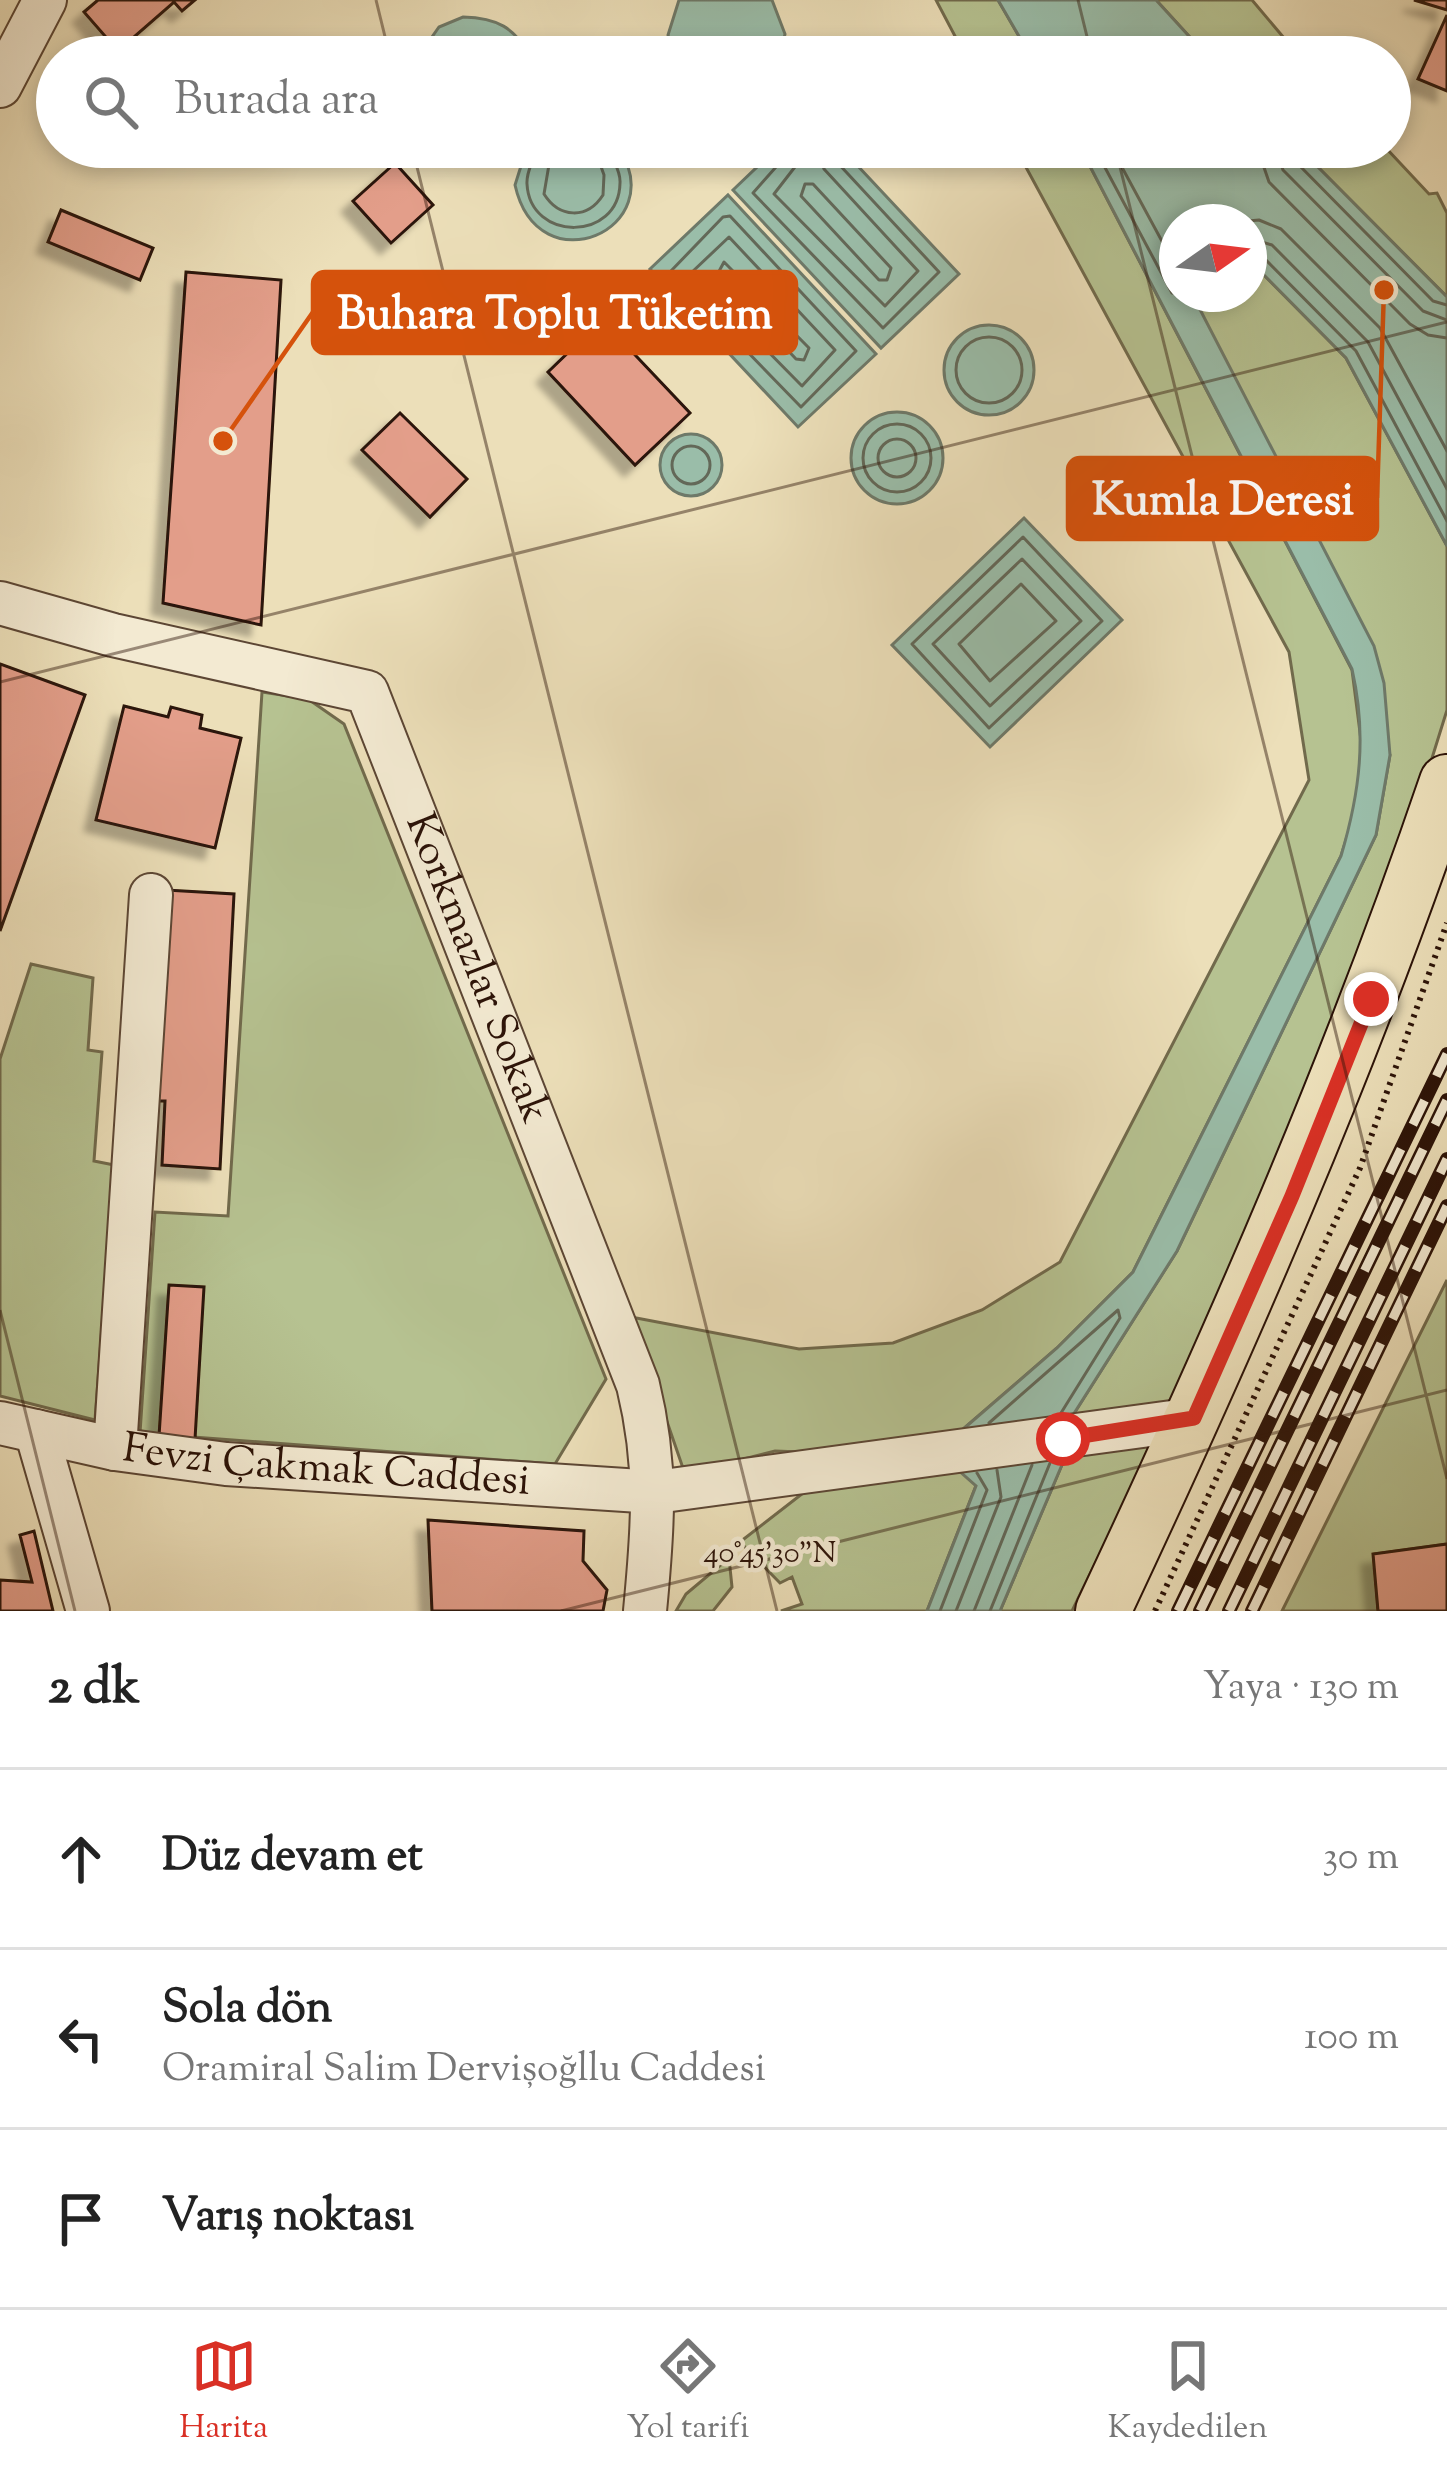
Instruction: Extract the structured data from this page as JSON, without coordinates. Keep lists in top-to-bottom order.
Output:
{
  "streets": {
    "street": ["Korkmazlar Sokak", "Fevzi Çakmak Caddesi"]
  },
  "crossings": [
    ["Korkmazlar Sokak", "Fevzi Çakmak Caddesi"]
  ],
  "places": ["Kumla Deresi", "Buhara Toplu Tüketim"],
  "north": "right",
  "page": {
    "search": "Burada ara",
    "heading": ["2 dk", "Yaya · 130 m"],
    "list": [
      ["Düz devam et", "30 m"],
      ["Sola dön", "Oramiral Salim Dervişoğllu Caddesi", "100 m"],
      "Varış noktası"
    ],
    "nav": ["Harita", "Yol tarifi", "Kaydedilen"]
  },
  "coordinates": ["40°45'30\"N"]
}
